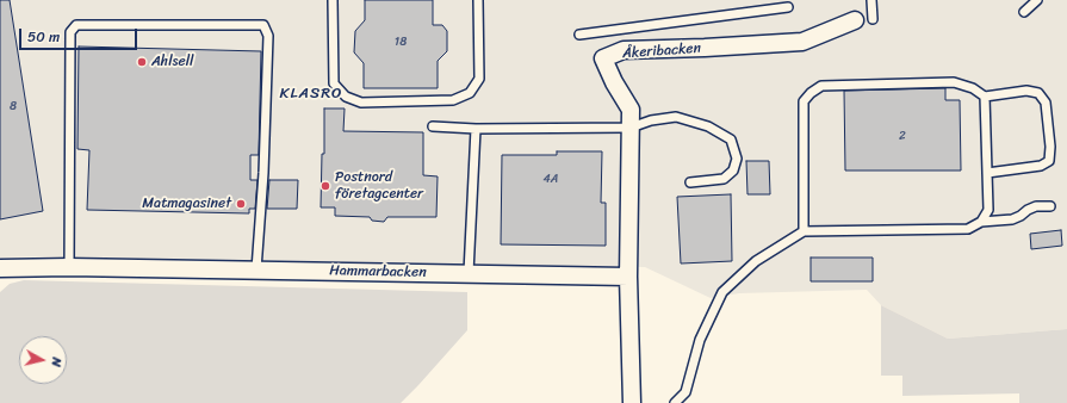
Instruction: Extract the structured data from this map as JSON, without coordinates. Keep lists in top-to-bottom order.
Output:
{
  "streets": {
    "street": ["Åkeribacken", "Hammarbacken"]
  },
  "crossings": [
    ["Åkeribacken", "Hammarbacken"]
  ],
  "districts": ["KLASRO"],
  "places": ["Ahlsell", "Postnord företagcenter", "Matmagasinet"],
  "house_numbers": [
    "18",
    "8",
    "2",
    "4A"
  ],
  "scale_bar": "50 m",
  "north": "right"
}
